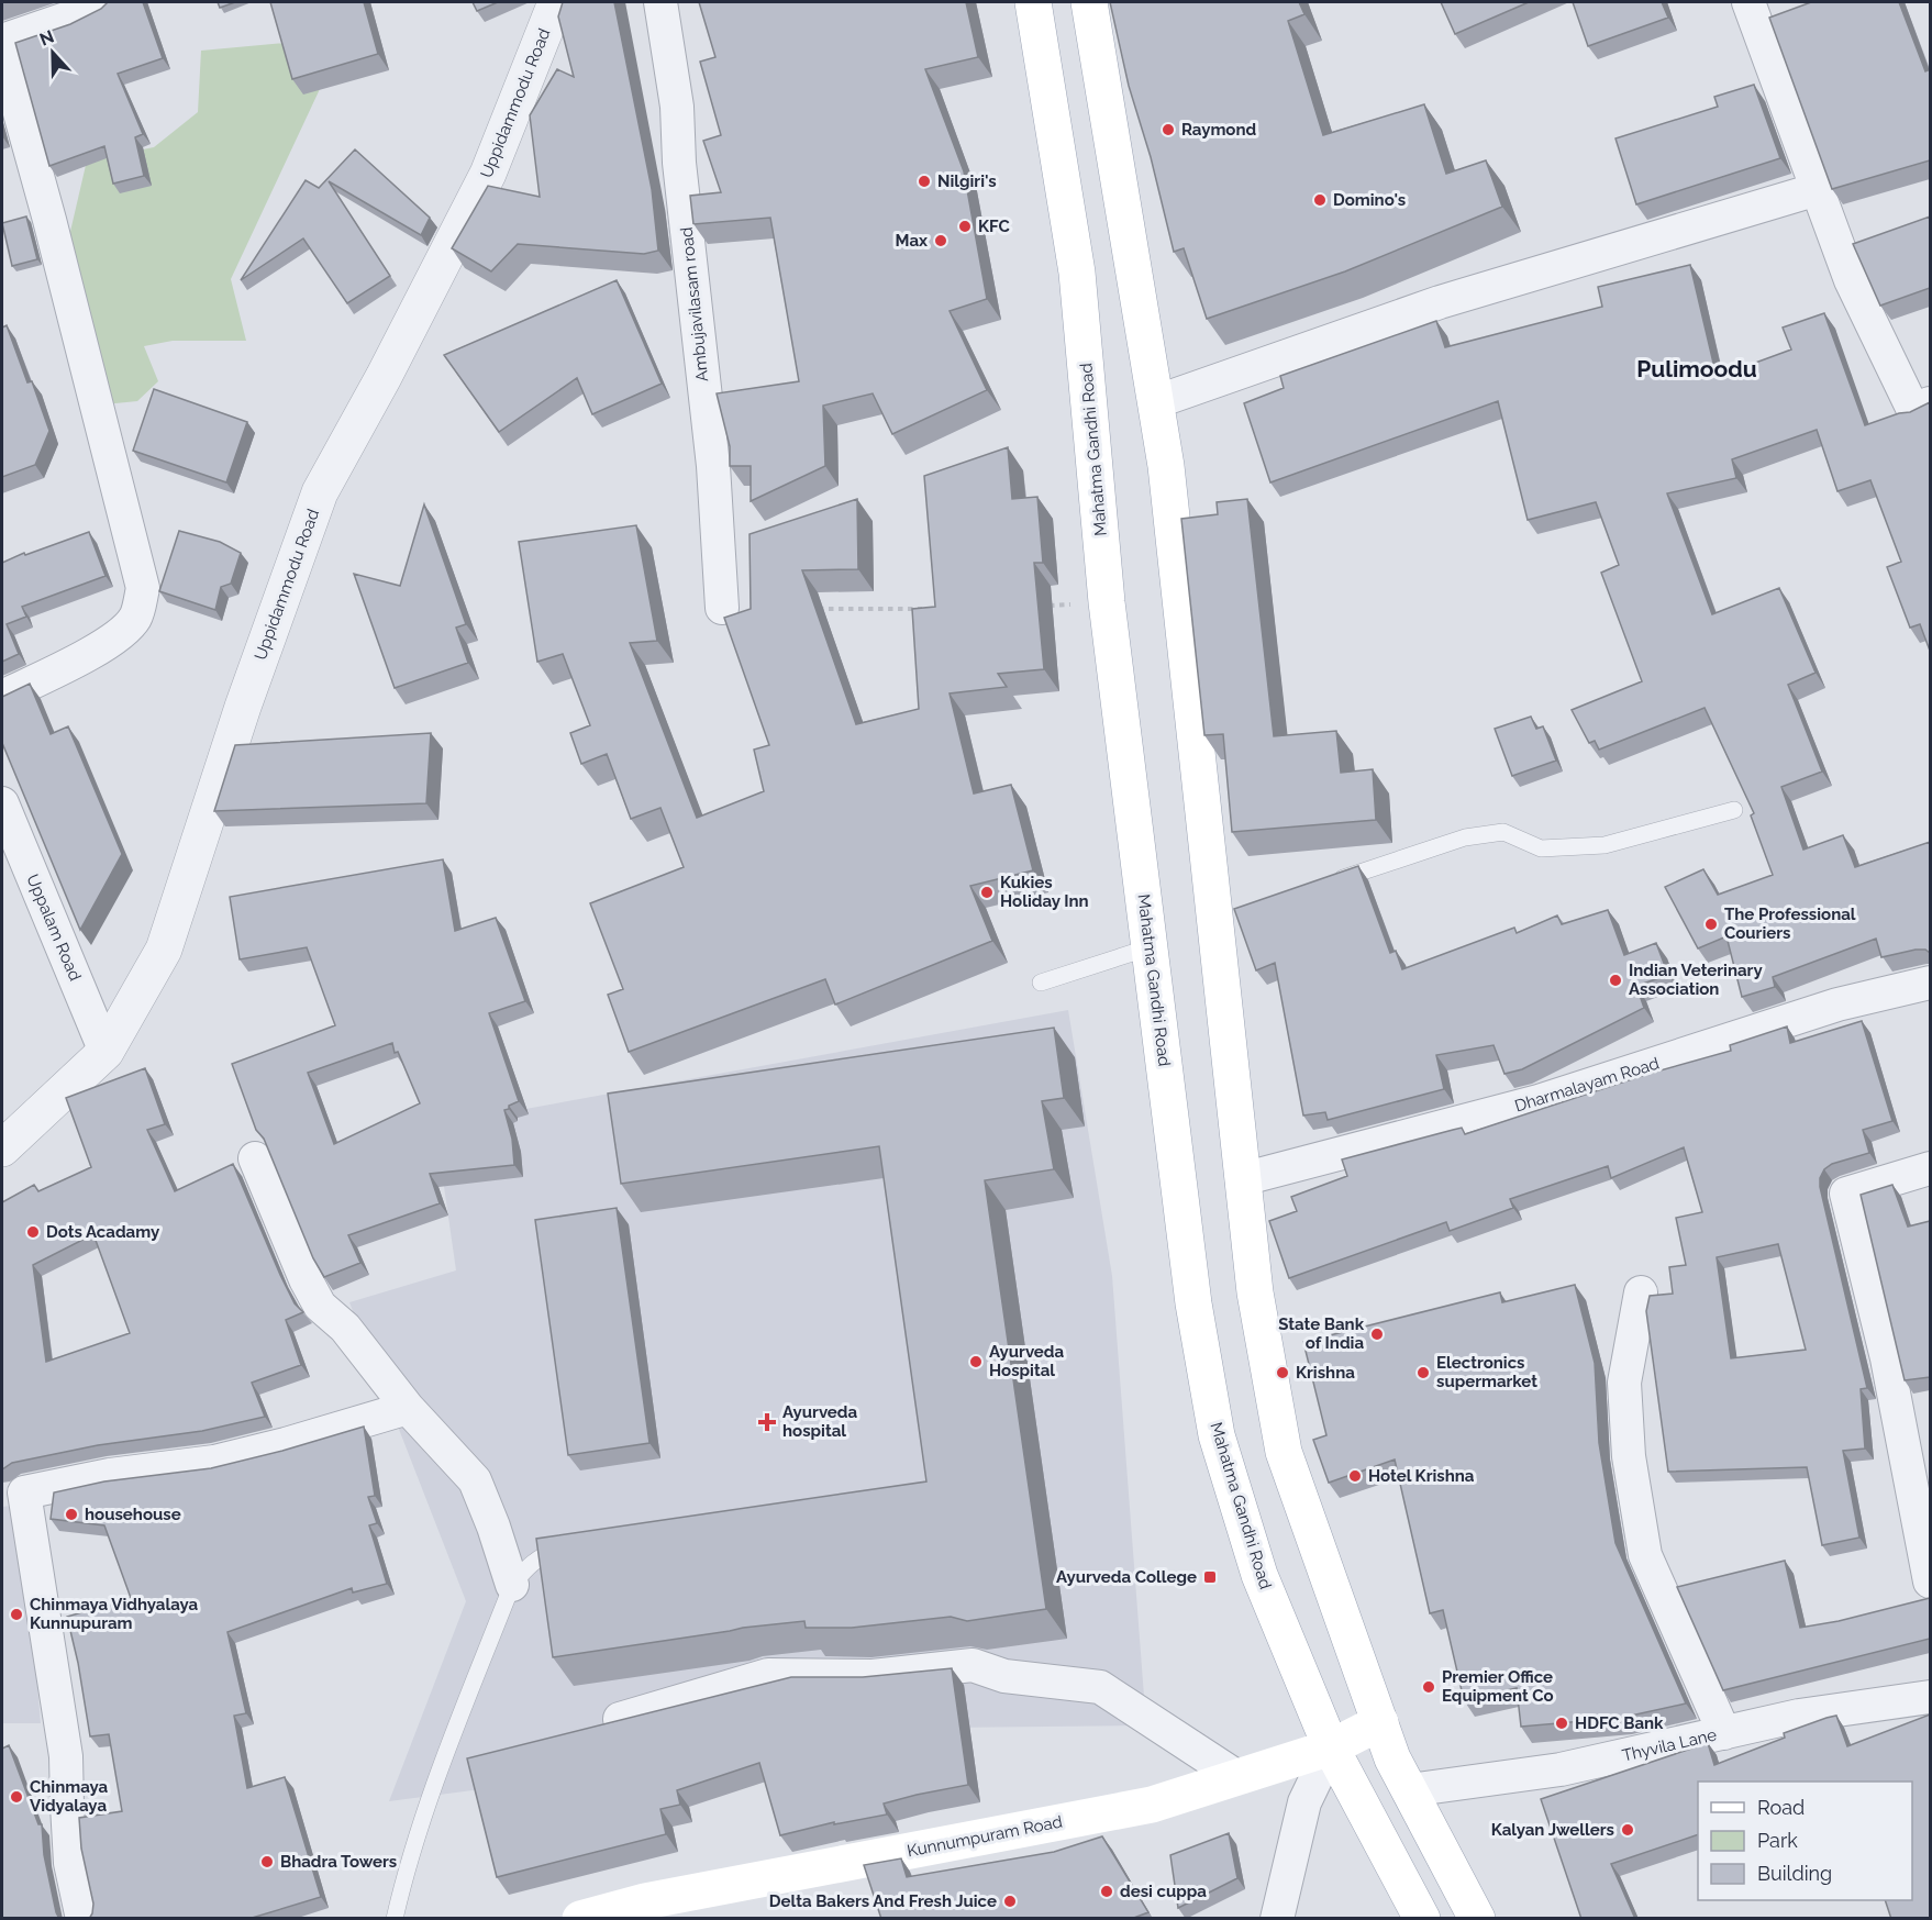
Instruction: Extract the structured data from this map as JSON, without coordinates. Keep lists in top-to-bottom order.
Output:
{
  "streets": {
    "main road": ["Mahatma Gandhi Road", "Kunnumpuram Road"],
    "street": [
      "Uppidammodu Road",
      "Ambujavilasam road",
      "Uppalam Road",
      "Dharmalayam Road",
      "Thyvila Lane"
    ]
  },
  "crossings": [
    ["Uppidammodu Road", "Uppalam Road"],
    ["Mahatma Gandhi Road", "Kunnumpuram Road"]
  ],
  "districts": ["Pulimoodu"],
  "places": {
    "other": [
      "Raymond",
      "Nilgiri's",
      "Domino's",
      "KFC",
      "Max",
      "Kukies Holiday Inn",
      "The Professional Couriers",
      "Indian Veterinary Association",
      "Dots Acadamy",
      "State Bank of India",
      "Ayurveda Hospital",
      "Krishna",
      "Electronics supermarket",
      "Hotel Krishna",
      "househouse",
      "Chinmaya Vidhyalaya Kunnupuram",
      "Premier Office Equipment Co",
      "HDFC Bank",
      "Chinmaya Vidyalaya",
      "Kalyan Jwellers",
      "Bhadra Towers",
      "desi cuppa",
      "Delta Bakers And Fresh Juice"
    ],
    "health": ["Ayurveda hospital"],
    "transit": ["Ayurveda College"]
  },
  "legend": ["Road", "Park", "Building"],
  "north": "top"
}
